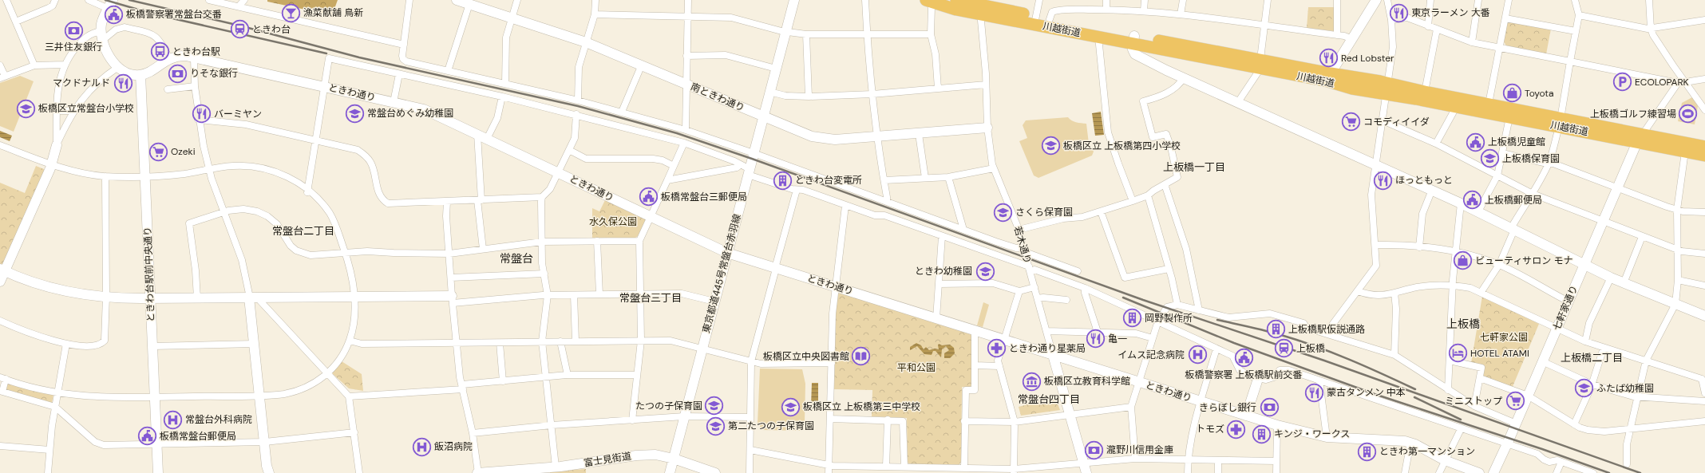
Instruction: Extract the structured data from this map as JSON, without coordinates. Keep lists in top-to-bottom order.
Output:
{
  "streets": {
    "highway": ["川越街道"],
    "street": [
      "ときわ通り",
      "南ときわ通り",
      "若木通り",
      "東京都道445号常盤台赤羽線",
      "ときわ台駅前中央通り",
      "七軒家通り",
      "富士見街道"
    ]
  },
  "crossings": [
    ["川越街道", "若木通り"],
    ["川越街道", "七軒家通り"],
    ["ときわ通り", "若木通り"],
    ["ときわ通り", "東京都道445号常盤台赤羽線"],
    ["ときわ通り", "ときわ台駅前中央通り"],
    ["南ときわ通り", "若木通り"],
    ["南ときわ通り", "東京都道445号常盤台赤羽線"],
    ["東京都道445号常盤台赤羽線", "富士見街道"]
  ],
  "districts": [
    "上板橋一丁目",
    "常盤台二丁目",
    "常盤台",
    "常盤台三丁目",
    "上板橋",
    "上板橋二丁目",
    "常盤台四丁目"
  ],
  "parks": ["水久保公園", "七軒家公園", "平和公園"],
  "places": {
    "bar": ["漁菜献舗 鳥新"],
    "restaurant": [
      "東京ラーメン 大番",
      "Red Lobster",
      "マクドナルド",
      "バーミヤン",
      "ほっともっと",
      "亀一",
      "蒙古タンメン 中本"
    ],
    "public building": [
      "板橋警察署常盤台交番",
      "上板橋児童館",
      "板橋常盤台三郵便局",
      "上板橋郵便局",
      "板橋警察署 上板橋駅前交番",
      "板橋常盤台郵便局"
    ],
    "station": ["ときわ台", "上板橋"],
    "bank": [
      "三井住友銀行",
      "りそな銀行",
      "きらぼし銀行",
      "瀧野川信用金庫"
    ],
    "bus stop": ["ときわ台駅"],
    "parking": ["ECOLOPARK"],
    "shop": ["Toyota", "ビューティサロン モナ"],
    "school or university": [
      "板橋区立常盤台小学校",
      "常盤台めぐみ幼稚園",
      "板橋区立 上板橋第四小学校",
      "上板橋保育園",
      "さくら保育園",
      "ときわ幼稚園",
      "ふたば幼稚園",
      "たつの子保育園",
      "板橋区立 上板橋第三中学校",
      "第二たつの子保育園"
    ],
    "sports": ["上板橋ゴルフ練習場"],
    "supermarket": ["コモディイイダ", "Ozeki", "ミニストップ"],
    "building": [
      "ときわ台変電所",
      "岡野製作所",
      "上板橋駅仮説通路",
      "キンジ・ワークス",
      "ときわ第一マンション"
    ],
    "pharmacy": ["ときわ通り星薬局", "トモズ"],
    "hotel": ["HOTEL ATAMI"],
    "hospital": ["イムス記念病院", "常盤台外科病院", "飯沼病院"],
    "library": ["板橋区立中央図書館"],
    "museum": ["板橋区立教育科学館"]
  }
}
